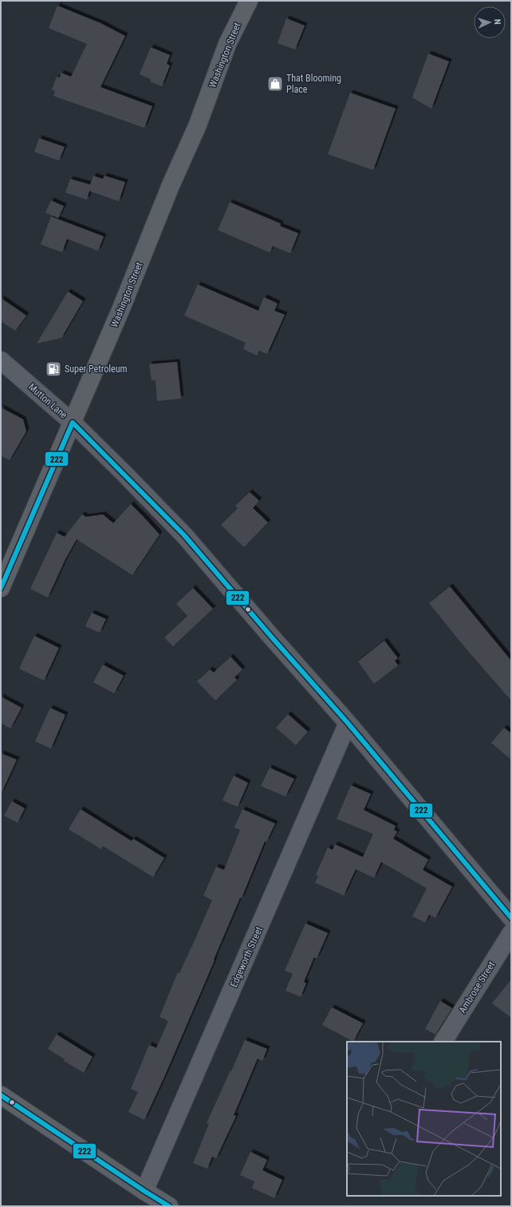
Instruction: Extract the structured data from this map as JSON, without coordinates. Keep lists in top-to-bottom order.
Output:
{
  "streets": {
    "main road": ["Washington Street"],
    "street": ["Mutton Lane", "Edgeworth Street", "Ambrose Street"]
  },
  "crossings": [
    ["Washington Street", "Mutton Lane"],
    ["Mutton Lane", "Edgeworth Street"]
  ],
  "places": {
    "shop": ["That Blooming Place"],
    "fuel station": ["Super Petroleum"]
  },
  "lines": ["transit line 222"],
  "north": "right"
}
